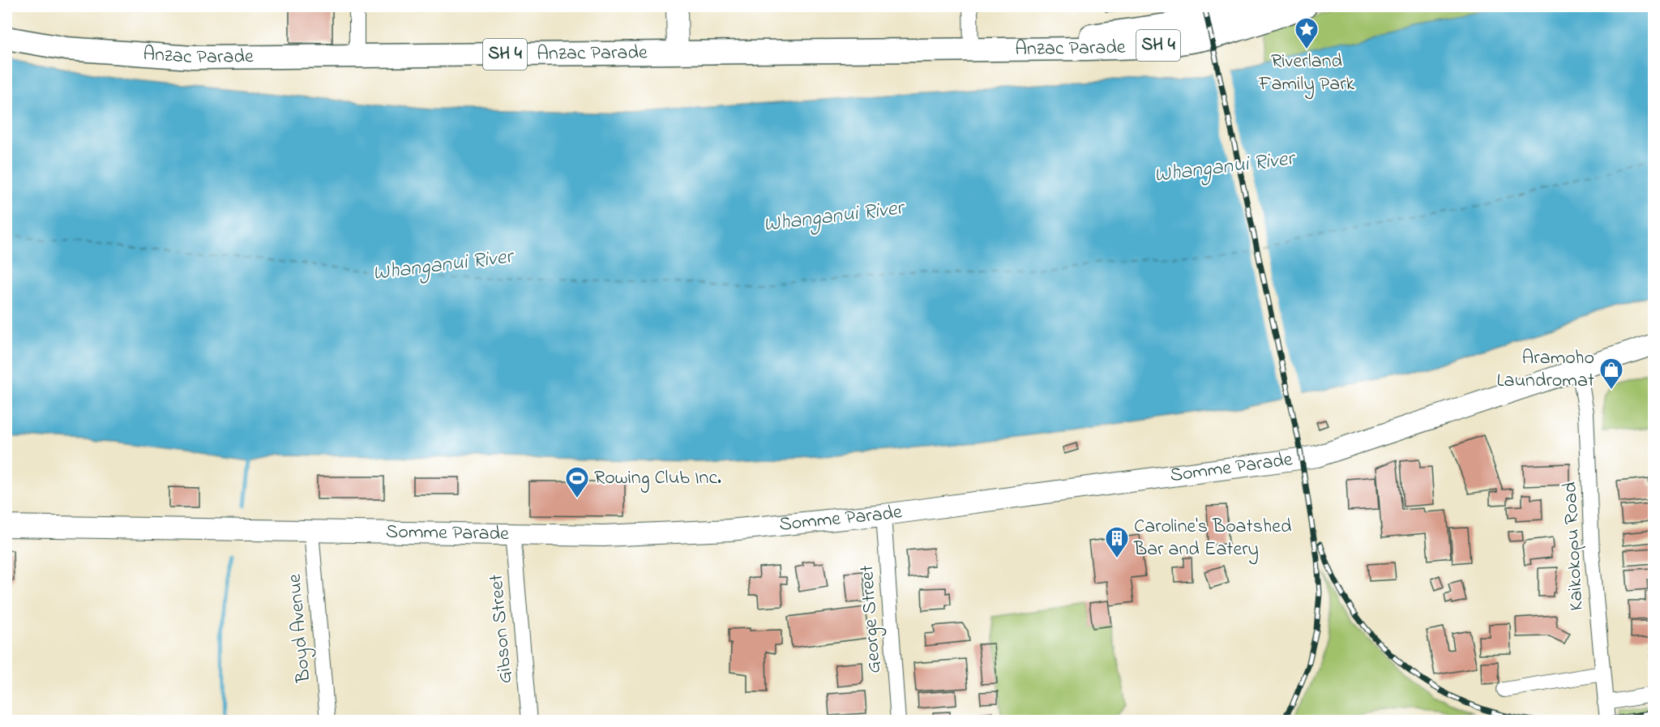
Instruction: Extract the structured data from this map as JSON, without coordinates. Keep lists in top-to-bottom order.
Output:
{
  "streets": {
    "main road": ["SH 4", "Anzac Parade", "Somme Parade"],
    "street": [
      "Kaikokopu Road",
      "George Street",
      "Boyd Avenue",
      "Gibson Street"
    ]
  },
  "crossings": [
    ["Somme Parade", "Kaikokopu Road"],
    ["Somme Parade", "George Street"],
    ["Somme Parade", "Boyd Avenue"],
    ["Somme Parade", "Gibson Street"]
  ],
  "water": ["Whanganui River"],
  "places": {
    "place": ["Riverland Family Park"],
    "shop": ["Aramoho Laundromat"],
    "sports": ["Rowing Club Inc."],
    "building": ["Caroline's Boatshed Bar and Eatery"]
  }
}
